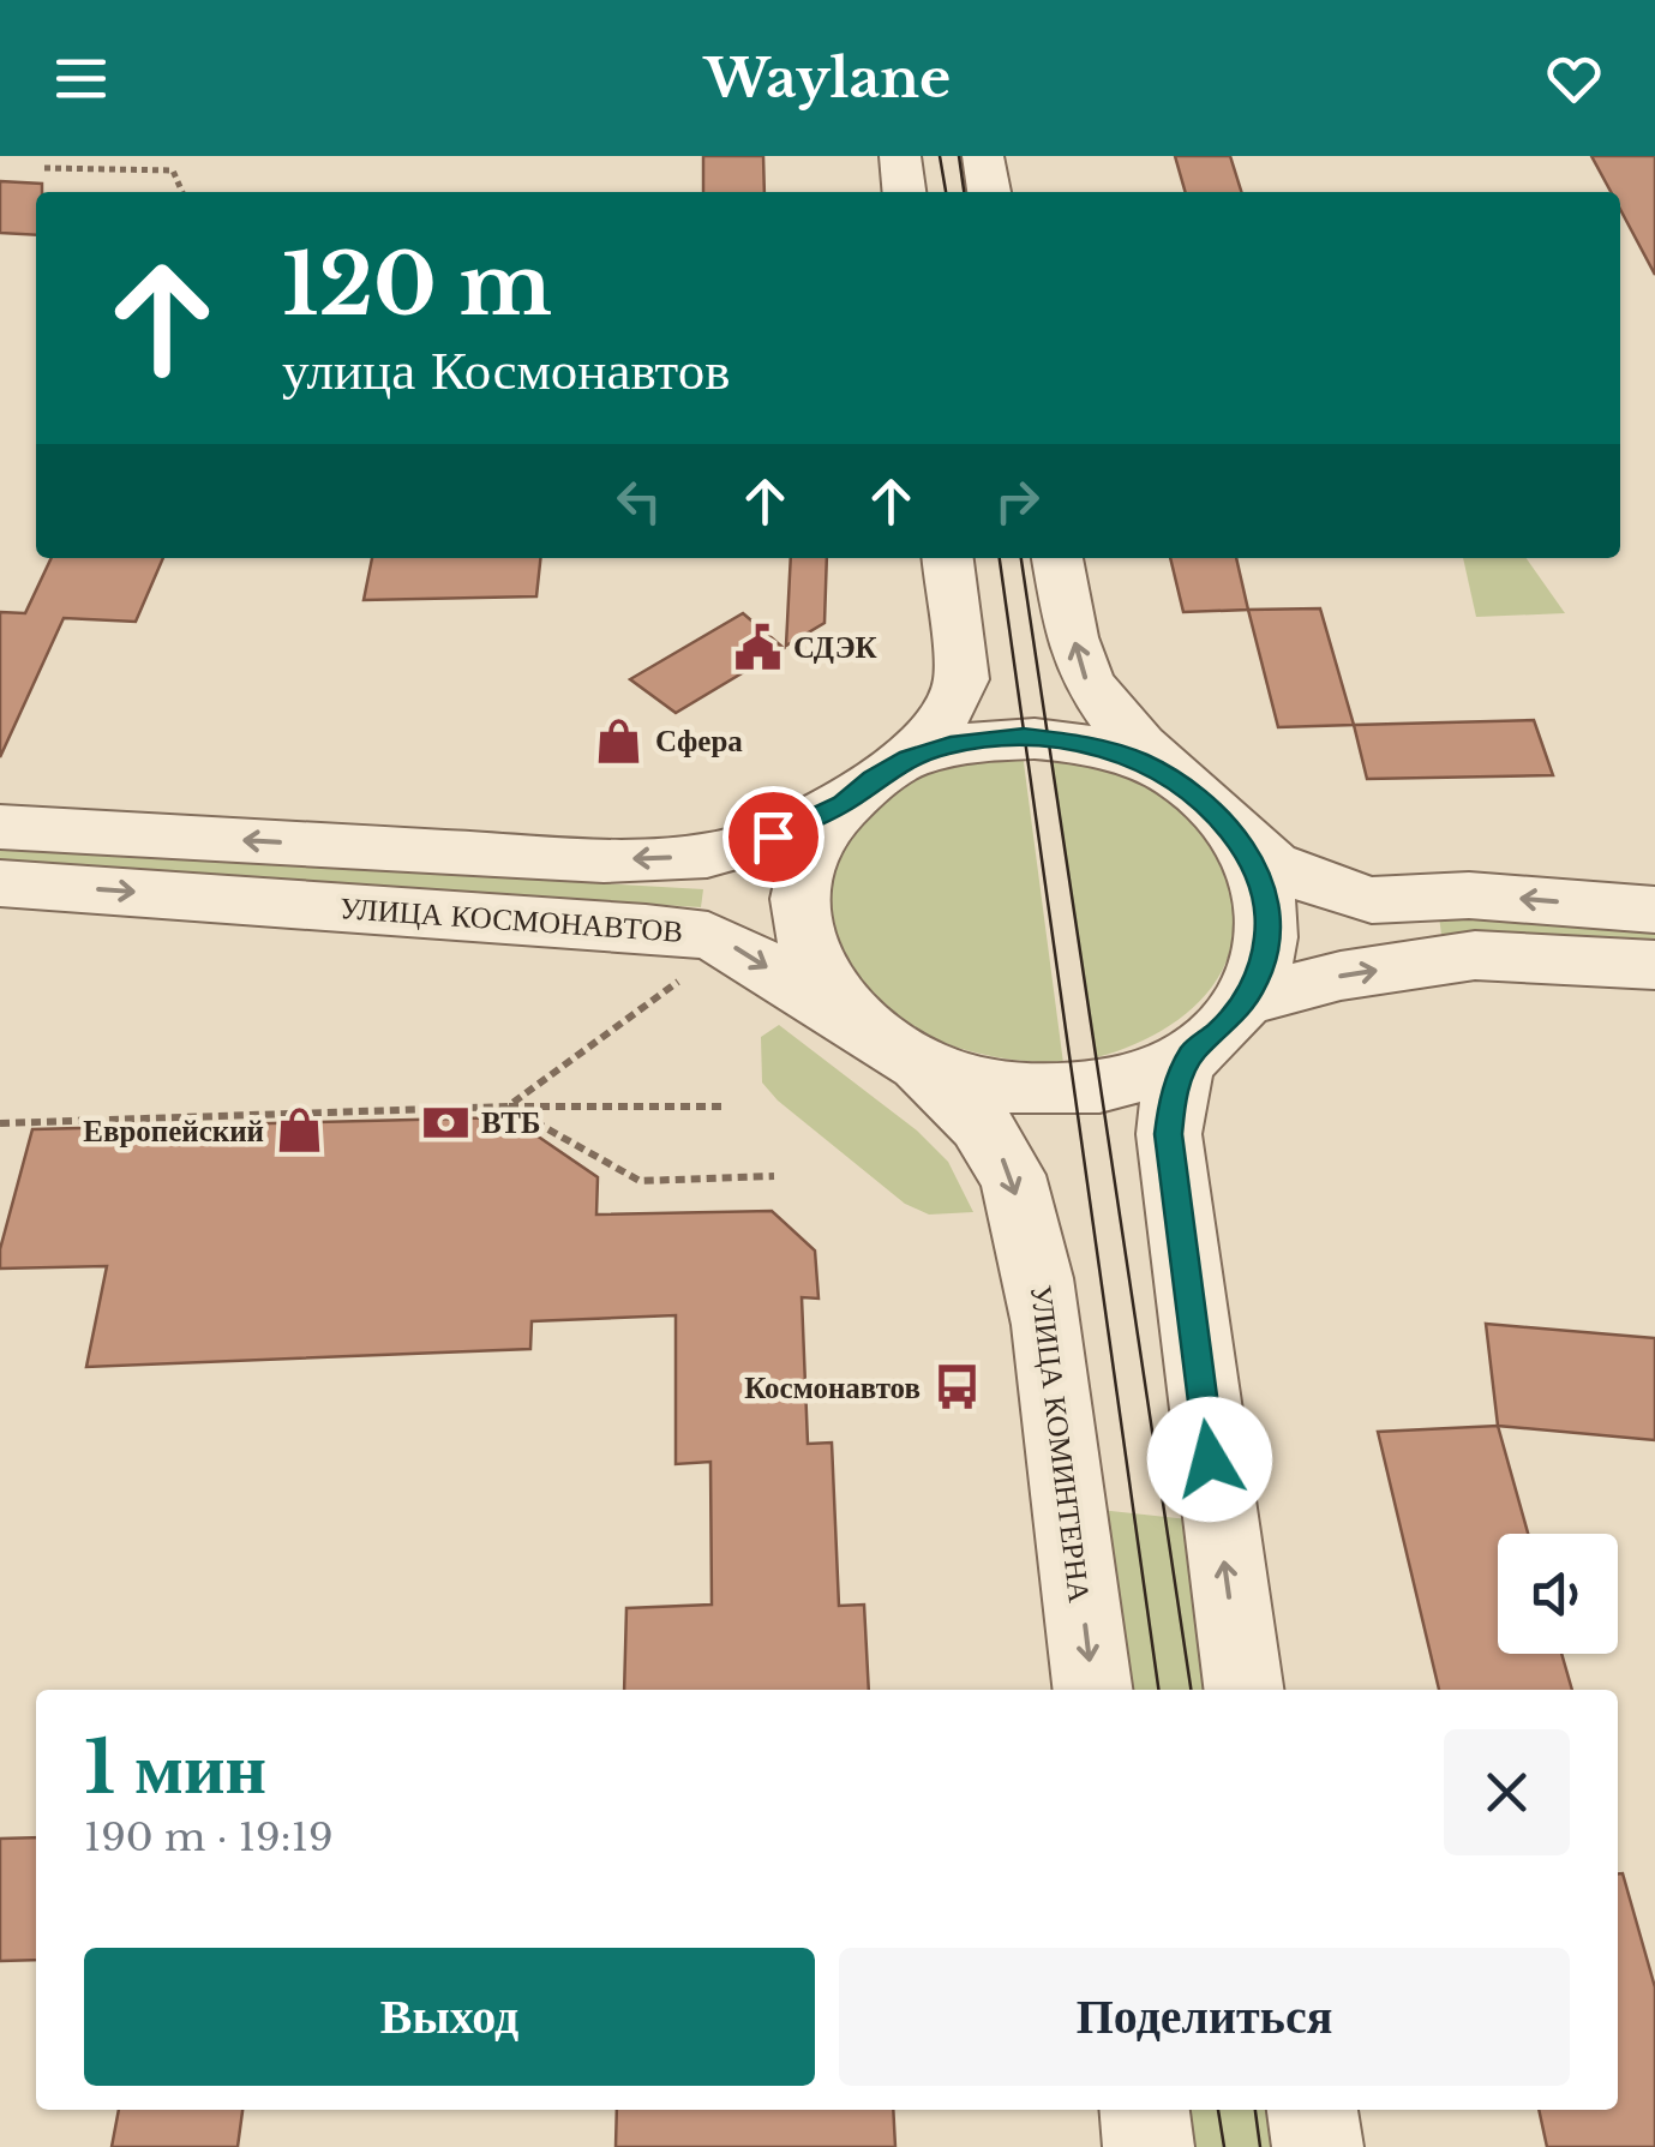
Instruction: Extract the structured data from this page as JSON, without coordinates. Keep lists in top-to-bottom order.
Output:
{
  "streets": {
    "street": ["УЛИЦА КОСМОНАВТОВ", "УЛИЦА КОМИНТЕРНА"]
  },
  "crossings": [
    ["УЛИЦА КОСМОНАВТОВ", "УЛИЦА КОМИНТЕРНА"]
  ],
  "places": {
    "public building": ["СДЭК"],
    "shop": ["Сфера", "Европейский"],
    "bank": ["ВТБ"],
    "bus stop": ["Космонавтов"]
  },
  "page": {
    "header": "Waylane",
    "turn": ["120 m", "улица Космонавтов"],
    "heading": ["1 мин", "190 m · 19:19"],
    "buttons": ["Выход", "Поделиться"]
  }
}
